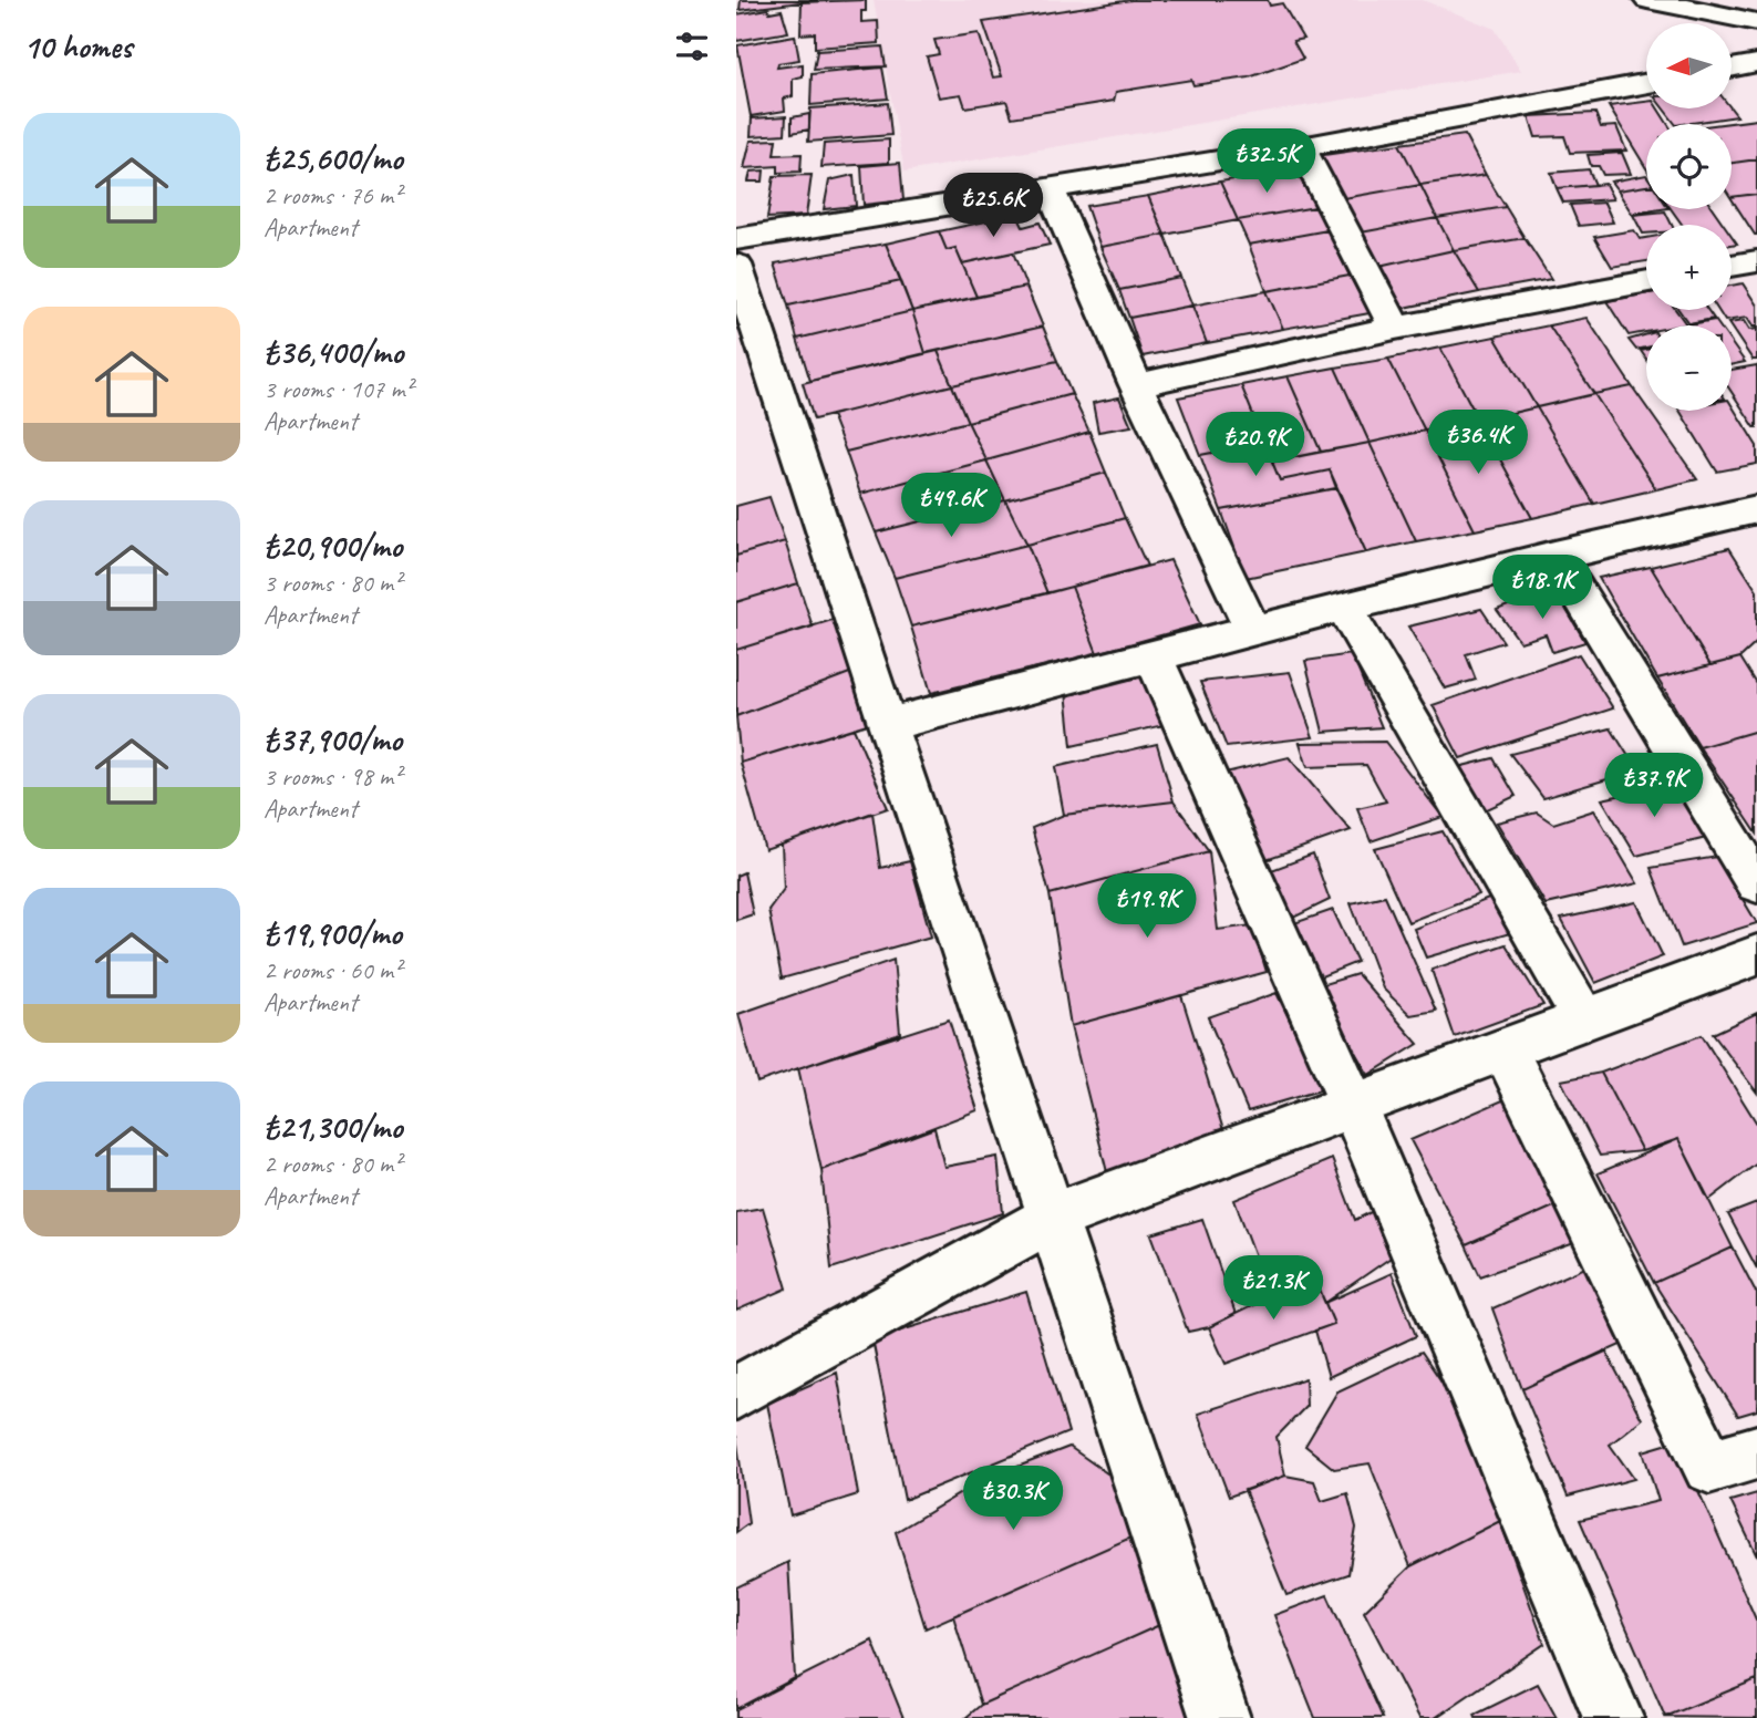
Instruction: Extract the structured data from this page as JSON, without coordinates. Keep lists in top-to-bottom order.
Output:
{
  "north": "left",
  "page": {
    "heading": "10 homes",
    "map_buttons": ["+", "−"],
    "list": [
      {
        "name": "₺25,600/mo",
        "note": "2 rooms · 76 m² · Apartment"
      },
      {
        "name": "₺36,400/mo",
        "note": "3 rooms · 107 m² · Apartment"
      },
      {
        "name": "₺20,900/mo",
        "note": "3 rooms · 80 m² · Apartment"
      },
      {
        "name": "₺37,900/mo",
        "note": "3 rooms · 98 m² · Apartment"
      },
      {
        "name": "₺19,900/mo",
        "note": "2 rooms · 60 m² · Apartment"
      },
      {
        "name": "₺21,300/mo",
        "note": "2 rooms · 80 m² · Apartment"
      }
    ],
    "price": [
      "₺32.5K",
      "₺25.6K",
      "₺36.4K",
      "₺20.9K",
      "₺49.6K",
      "₺18.1K",
      "₺37.9K",
      "₺19.9K",
      "₺21.3K",
      "₺30.3K"
    ]
  }
}
